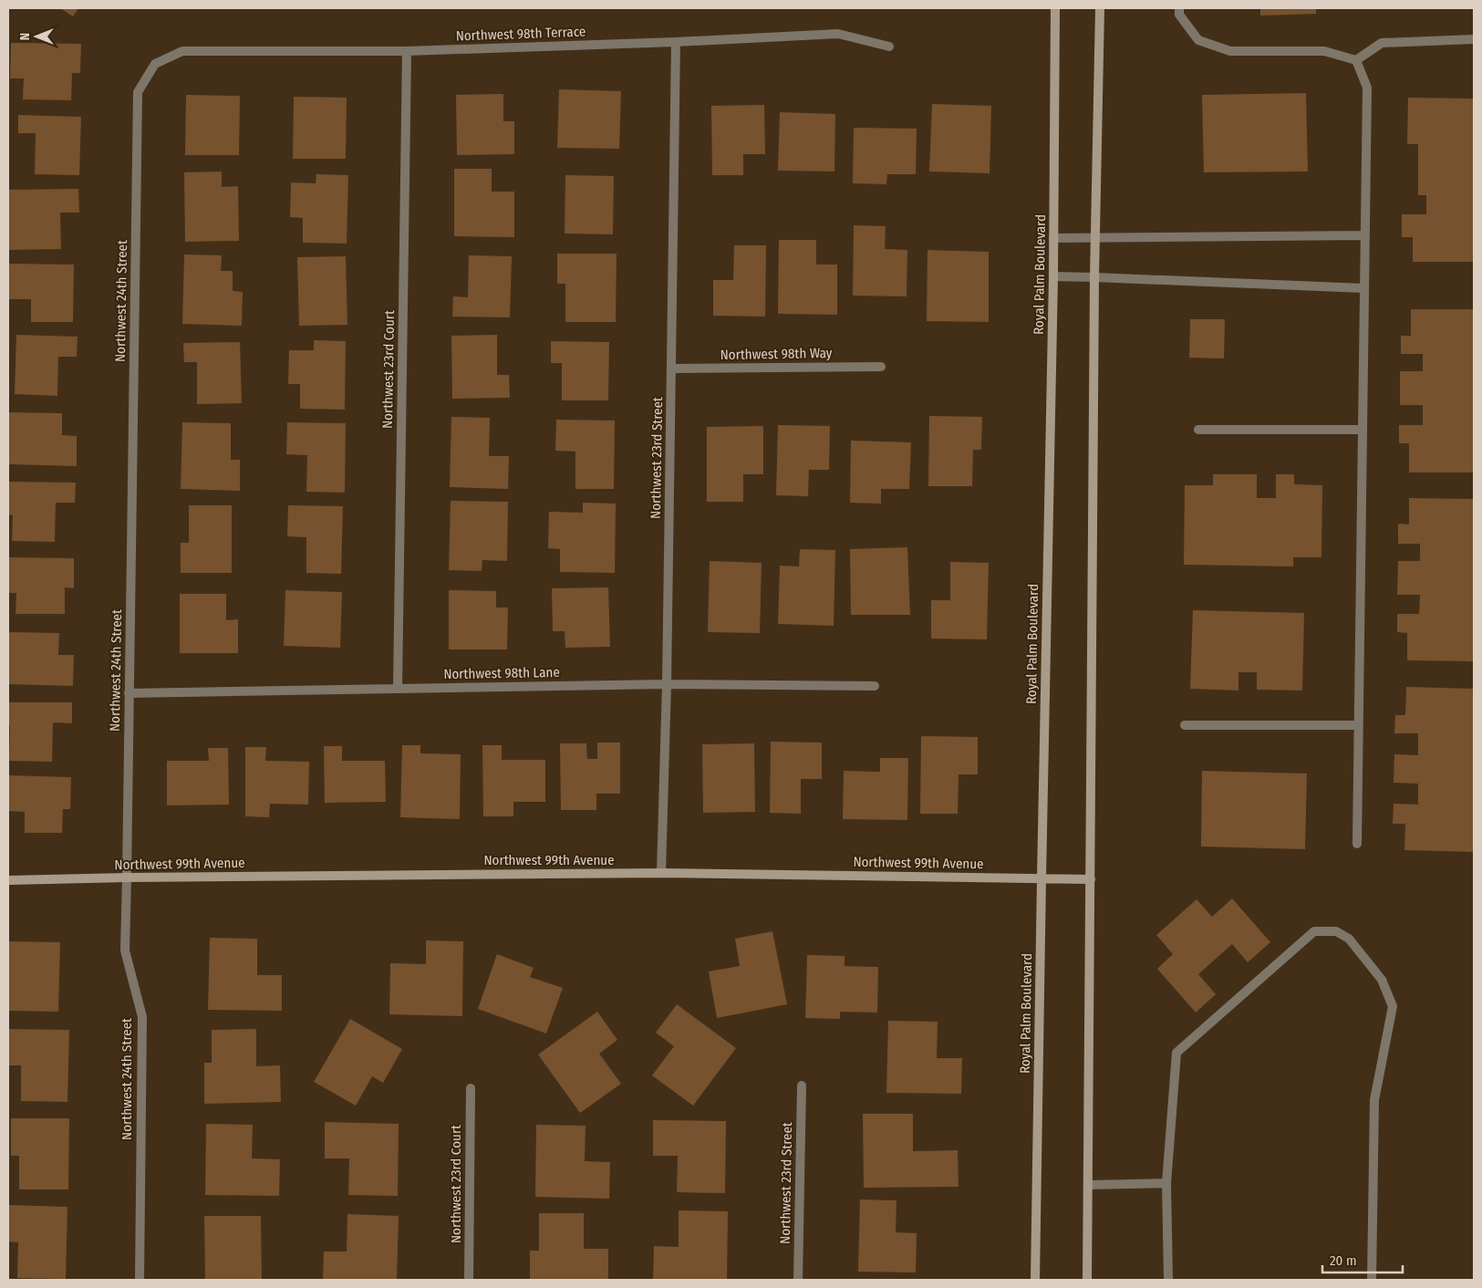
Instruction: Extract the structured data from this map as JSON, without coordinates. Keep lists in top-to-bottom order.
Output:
{
  "streets": {
    "main road": ["Royal Palm Boulevard", "Northwest 99th Avenue"],
    "street": [
      "Northwest 98th Terrace",
      "Northwest 24th Street",
      "Northwest 98th Way",
      "Northwest 23rd Court",
      "Northwest 23rd Street",
      "Northwest 98th Lane"
    ]
  },
  "crossings": [
    ["Northwest 98th Terrace", "Northwest 24th Street"],
    ["Northwest 98th Terrace", "Northwest 23rd Court"],
    ["Northwest 98th Terrace", "Northwest 23rd Street"],
    ["Royal Palm Boulevard", "Northwest 99th Avenue"],
    ["Northwest 24th Street", "Northwest 98th Lane"],
    ["Northwest 24th Street", "Northwest 99th Avenue"],
    ["Northwest 98th Way", "Northwest 23rd Street"],
    ["Northwest 23rd Court", "Northwest 98th Lane"],
    ["Northwest 23rd Street", "Northwest 98th Lane"],
    ["Northwest 23rd Street", "Northwest 99th Avenue"]
  ],
  "scale_bar": "20 m",
  "north": "left"
}
